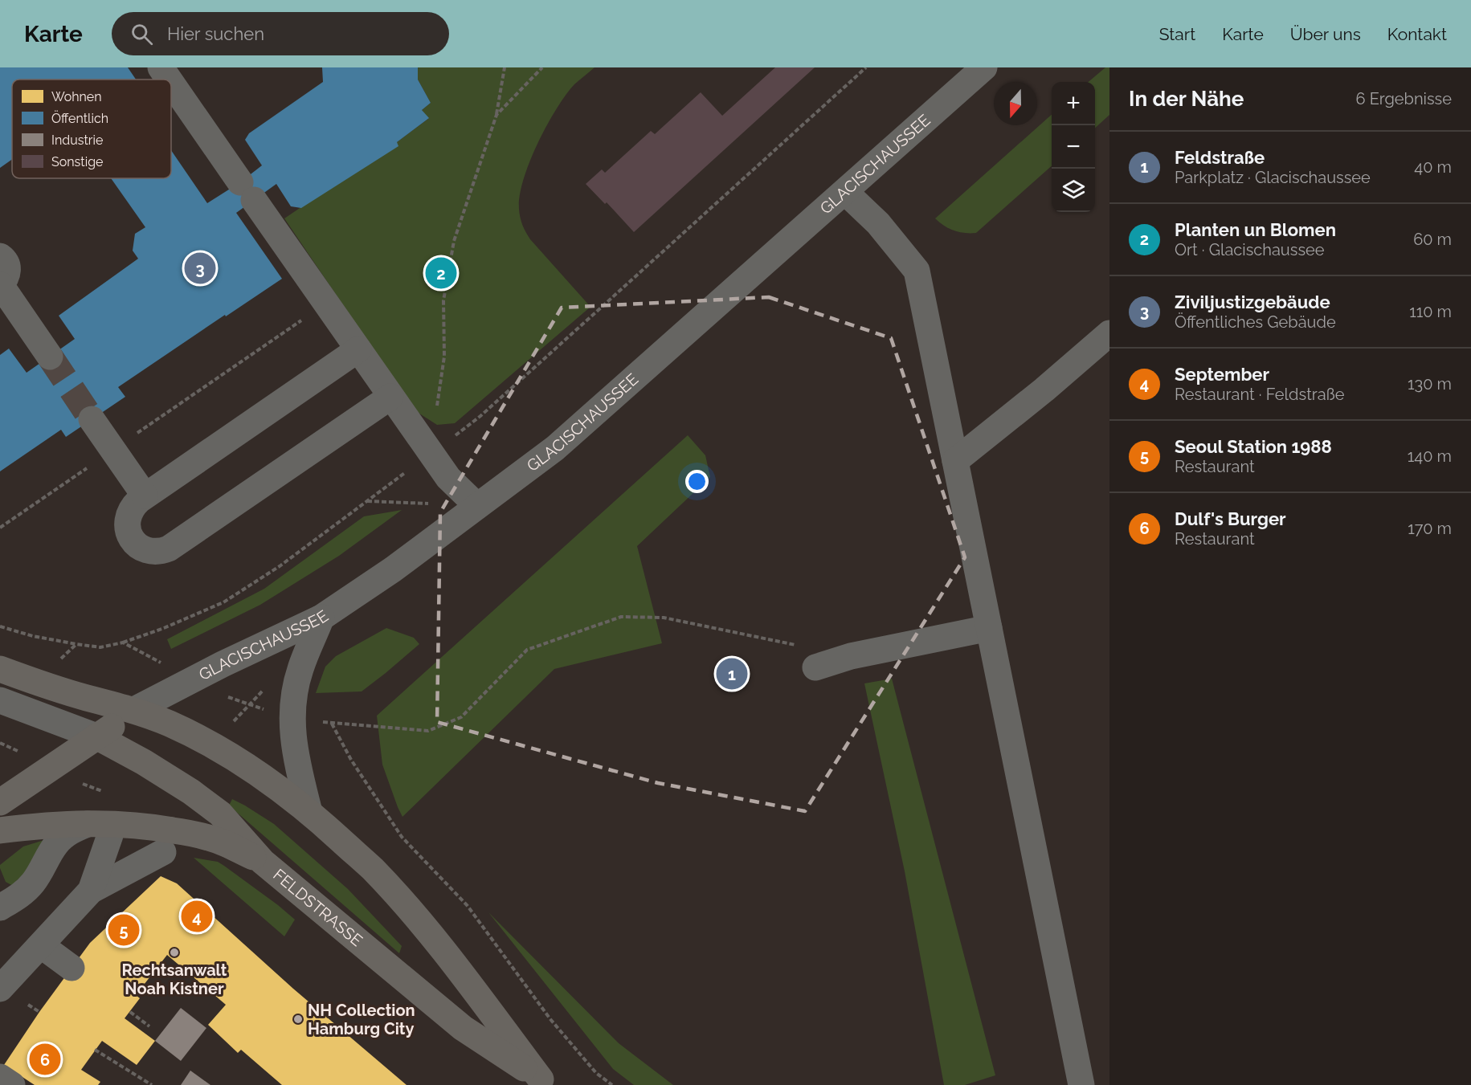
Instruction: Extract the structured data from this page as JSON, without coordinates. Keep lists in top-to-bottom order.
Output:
{
  "streets": {
    "main road": ["FELDSTRASSE"],
    "street": ["GLACISCHAUSSEE"]
  },
  "crossings": [
    ["GLACISCHAUSSEE", "FELDSTRASSE"]
  ],
  "places": ["Rechtsanwalt Noah Kistner", "NH Collection Hamburg City"],
  "legend": [
    "Wohnen",
    "Öffentlich",
    "Industrie",
    "Sonstige"
  ],
  "north": "bottom",
  "page": {
    "header": "Karte",
    "search": "Hier suchen",
    "nav": [
      "Start",
      "Karte",
      "Über uns",
      "Kontakt"
    ],
    "heading": ["In der Nähe", "6 Ergebnisse"],
    "map_buttons": ["+", "−"],
    "list": [
      {
        "mark": "1",
        "name": "Feldstraße",
        "note": "Parkplatz · Glacischaussee",
        "value": "40 m"
      },
      {
        "mark": "2",
        "name": "Planten un Blomen",
        "note": "Ort · Glacischaussee",
        "value": "60 m"
      },
      {
        "mark": "3",
        "name": "Ziviljustizgebäude",
        "note": "Öffentliches Gebäude",
        "value": "110 m"
      },
      {
        "mark": "4",
        "name": "September",
        "note": "Restaurant · Feldstraße",
        "value": "130 m"
      },
      {
        "mark": "5",
        "name": "Seoul Station 1988",
        "note": "Restaurant",
        "value": "140 m"
      },
      {
        "mark": "6",
        "name": "Dulf's Burger",
        "note": "Restaurant",
        "value": "170 m"
      }
    ],
    "pins": [
      "3",
      "2",
      "1",
      "4",
      "5",
      "6"
    ]
  }
}
